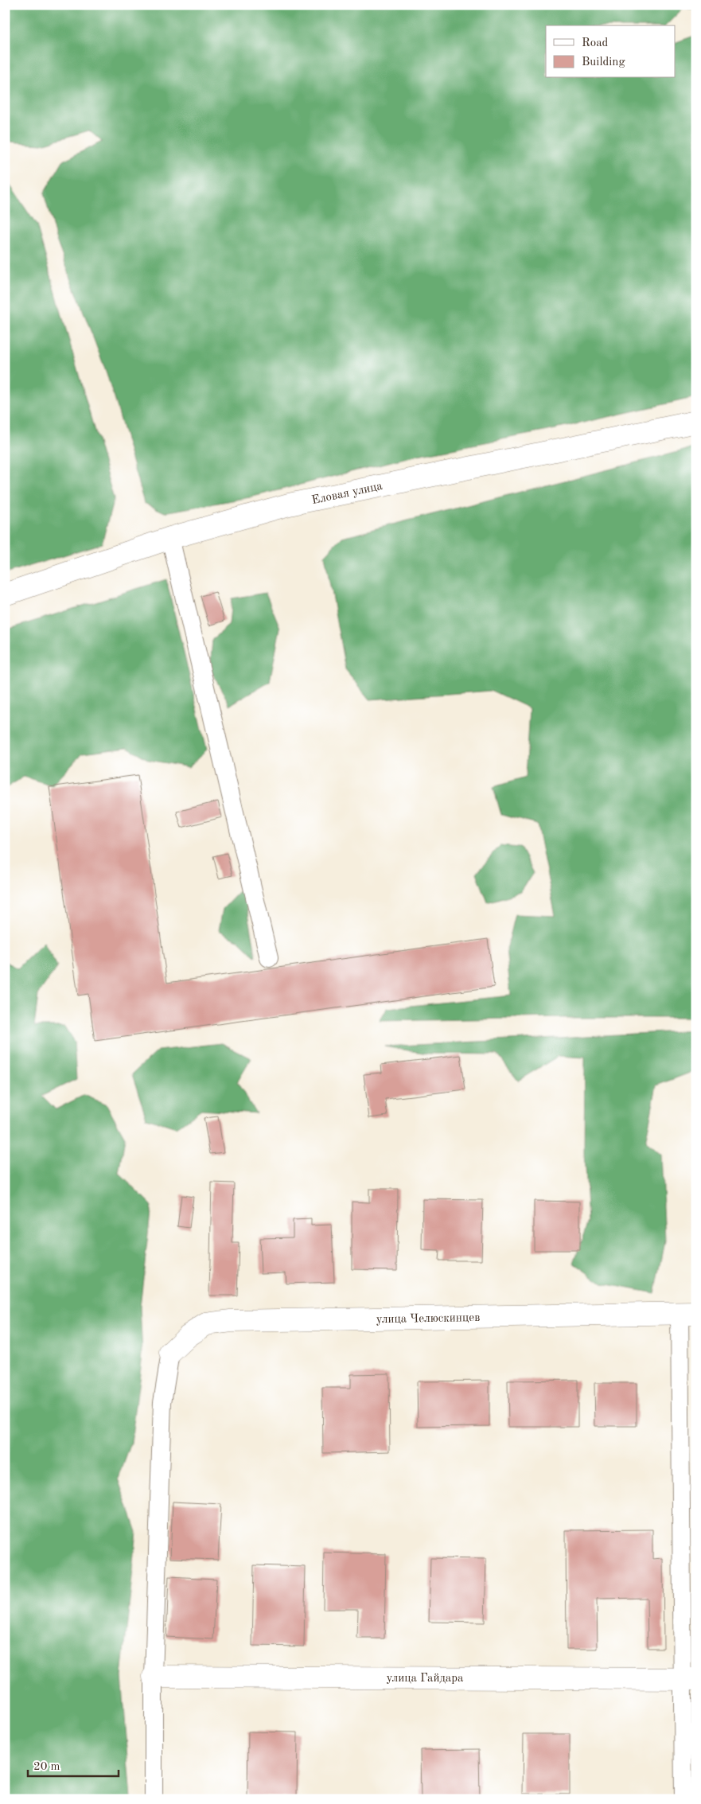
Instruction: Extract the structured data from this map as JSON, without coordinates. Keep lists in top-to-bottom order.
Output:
{
  "streets": {
    "street": ["Еловая улица", "улица Челюскинцев", "улица Гайдара"]
  },
  "legend": ["Road", "Building"],
  "scale_bar": "20 m"
}
